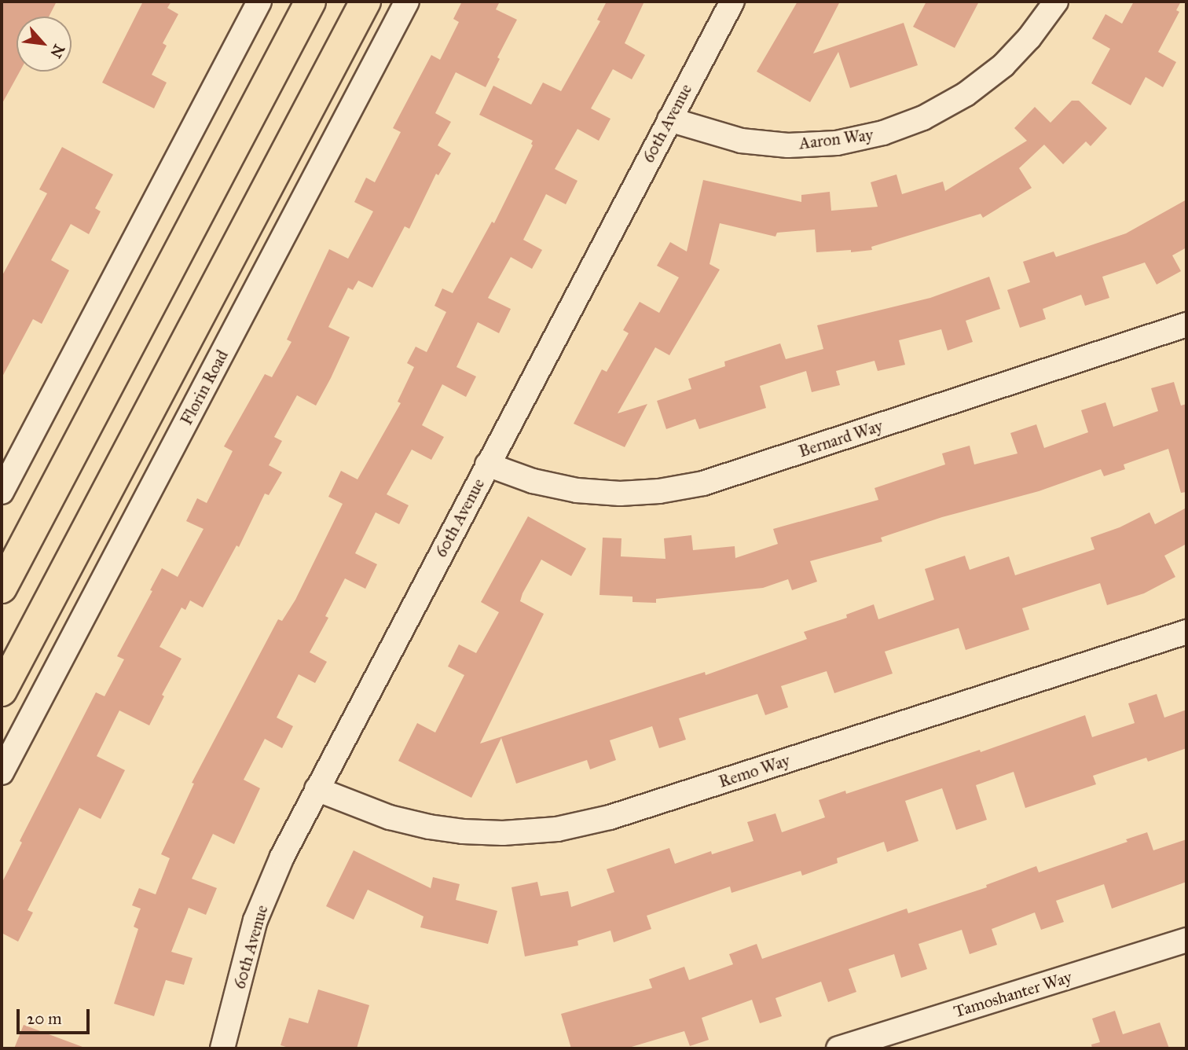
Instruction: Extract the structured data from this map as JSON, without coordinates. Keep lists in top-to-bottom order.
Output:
{
  "streets": {
    "street": [
      "60th Avenue",
      "Aaron Way",
      "Florin Road",
      "Bernard Way",
      "Remo Way",
      "Tamoshanter Way"
    ]
  },
  "crossings": [
    ["60th Avenue", "Aaron Way"],
    ["60th Avenue", "Bernard Way"],
    ["60th Avenue", "Remo Way"]
  ],
  "scale_bar": "20 m",
  "north": "bottom right"
}
